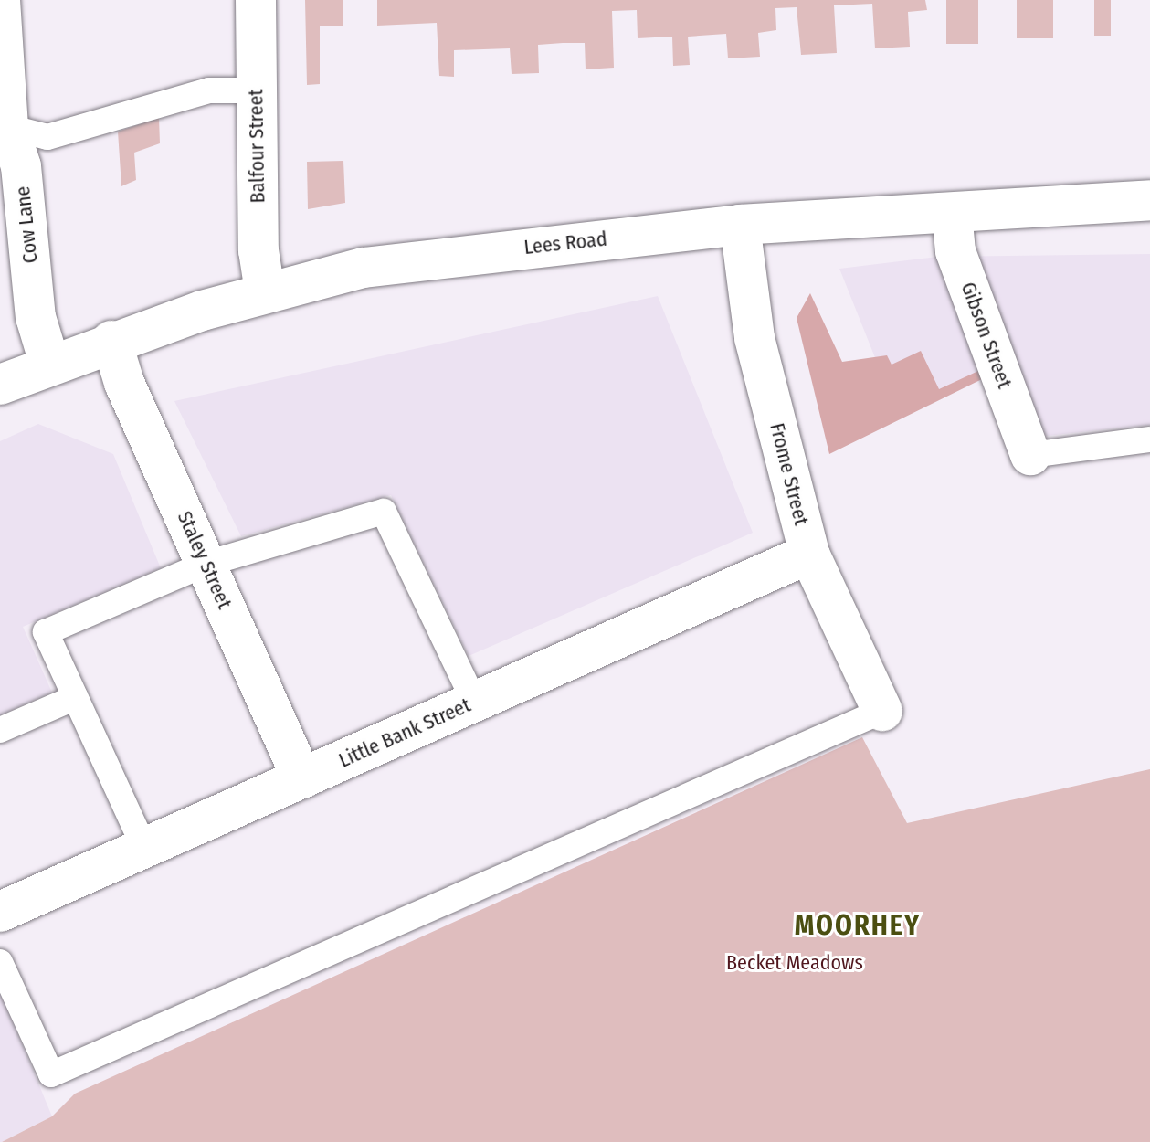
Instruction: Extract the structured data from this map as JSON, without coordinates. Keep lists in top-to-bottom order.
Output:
{
  "streets": {
    "street": [
      "Balfour Street",
      "Cow Lane",
      "Lees Road",
      "Gibson Street",
      "Frome Street",
      "Staley Street",
      "Little Bank Street"
    ]
  },
  "crossings": [
    ["Balfour Street", "Lees Road"],
    ["Cow Lane", "Lees Road"],
    ["Lees Road", "Gibson Street"],
    ["Lees Road", "Frome Street"],
    ["Lees Road", "Staley Street"],
    ["Frome Street", "Little Bank Street"],
    ["Staley Street", "Little Bank Street"]
  ],
  "districts": ["MOORHEY"],
  "parks": ["Becket Meadows"]
}
